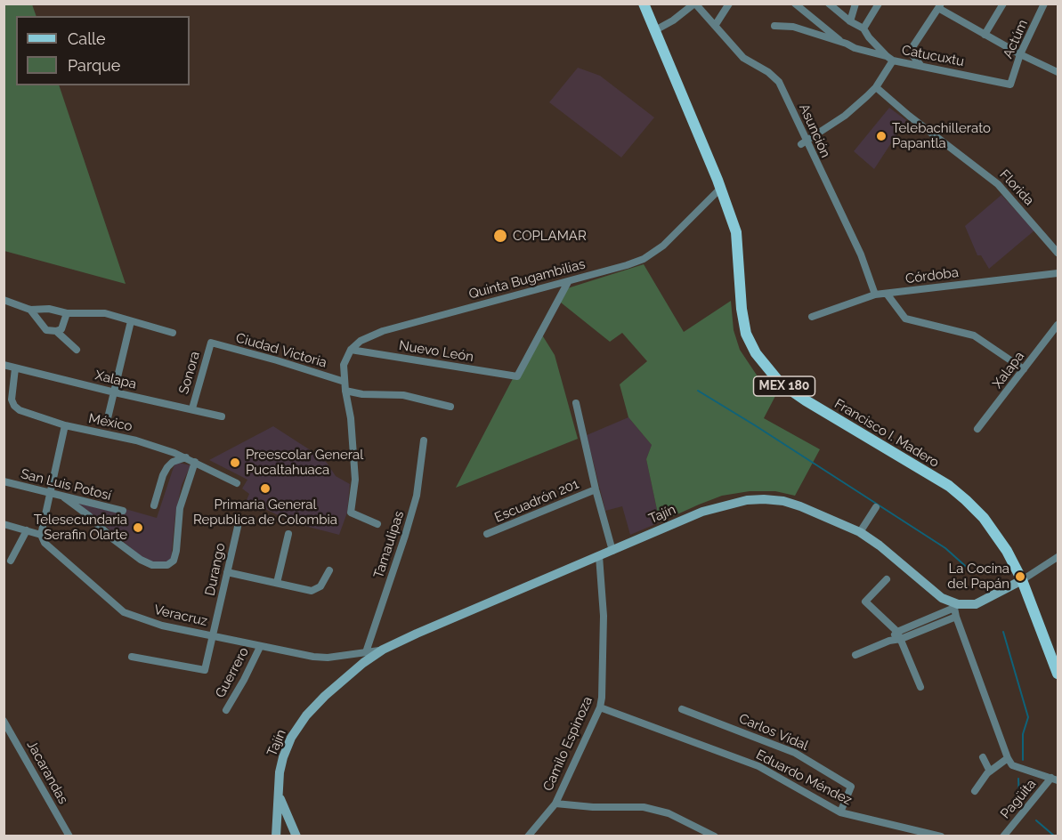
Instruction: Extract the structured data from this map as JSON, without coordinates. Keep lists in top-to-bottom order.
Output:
{
  "streets": {
    "main road": ["MEX 180", "Francisco I. Madero", "Tajín"],
    "street": [
      "Actúm",
      "Catucuxtu",
      "Asunción",
      "Florida",
      "Córdoba",
      "Quinta Bugambilias",
      "Ciudad Victoria",
      "Nuevo León",
      "Xalapa",
      "Sonora",
      "México",
      "San Luis Potosí",
      "Escuadrón 201",
      "Tamaulipas",
      "Durango",
      "Veracruz",
      "Guerrero",
      "Carlos Vidal",
      "Camilo Espinoza",
      "Jacarandas",
      "Eduardo Méndez",
      "Pagüita"
    ]
  },
  "crossings": [
    ["Actúm", "Catucuxtu"],
    ["Asunción", "Córdoba"],
    ["Quinta Bugambilias", "Nuevo León"],
    ["Quinta Bugambilias", "Francisco I. Madero"],
    ["Ciudad Victoria", "Sonora"],
    ["Xalapa", "Sonora"],
    ["Xalapa", "México"],
    ["Escuadrón 201", "Tajín"],
    ["Tajín", "Veracruz"],
    ["Tajín", "Camilo Espinoza"],
    ["Tamaulipas", "Veracruz"],
    ["Durango", "Veracruz"],
    ["Veracruz", "Guerrero"],
    ["Carlos Vidal", "Eduardo Méndez"],
    ["Camilo Espinoza", "Eduardo Méndez"]
  ],
  "places": [
    "Telebachillerato Papantla",
    "COPLAMAR",
    "Preescolar General Pucaltahuaca",
    "Primaria General Republica de Colombia",
    "Telesecundaria Serafin Olarte",
    "La Cocina del Papán"
  ],
  "legend": ["Calle", "Parque"]
}
